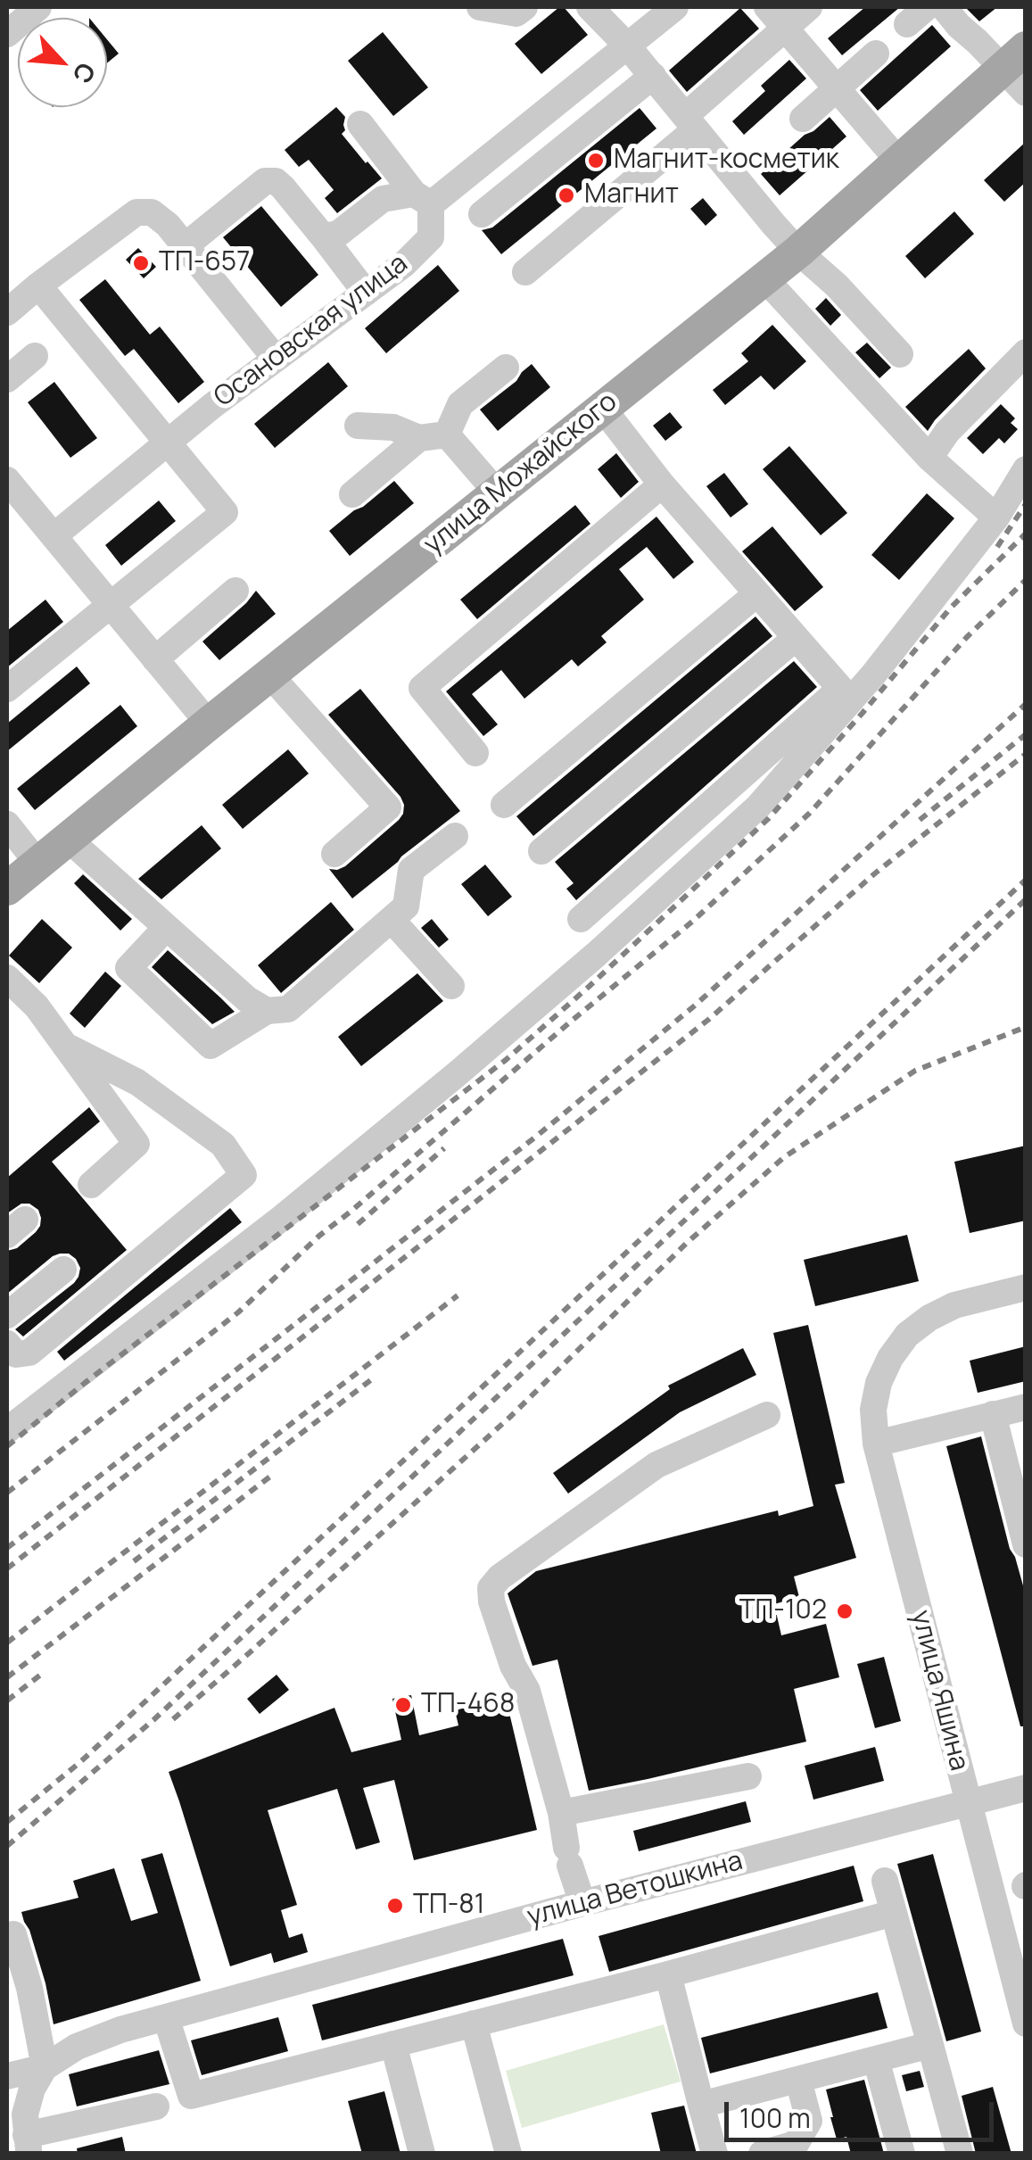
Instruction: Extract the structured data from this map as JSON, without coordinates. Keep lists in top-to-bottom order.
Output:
{
  "streets": {
    "main road": ["улица Можайского"],
    "street": ["Осановская улица", "улица Яшина", "улица Ветошкина"]
  },
  "crossings": [
    ["улица Яшина", "улица Ветошкина"]
  ],
  "places": [
    "Магнит-косметик",
    "Магнит",
    "ТП-657",
    "ТП-102",
    "ТП-468",
    "ТП-81"
  ],
  "scale_bar": "100 m",
  "north": "bottom right"
}
